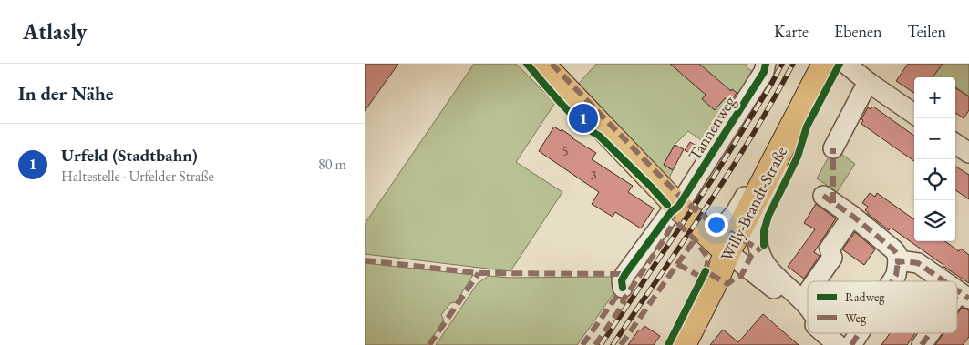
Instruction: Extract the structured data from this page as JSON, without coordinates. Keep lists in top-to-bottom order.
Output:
{
  "streets": {
    "main road": ["Willy-Brandt-Straße"],
    "street": ["Tannenweg"]
  },
  "house_numbers": ["5", "3"],
  "legend": ["Radweg", "Weg"],
  "page": {
    "header": "Atlasly",
    "nav": ["Karte", "Ebenen", "Teilen"],
    "heading": "In der Nähe",
    "map_buttons": ["+", "−"],
    "pins": "1",
    "list": [
      {
        "mark": "1",
        "name": "Urfeld (Stadtbahn)",
        "note": "Haltestelle · Urfelder Straße",
        "value": "80 m"
      }
    ]
  }
}
